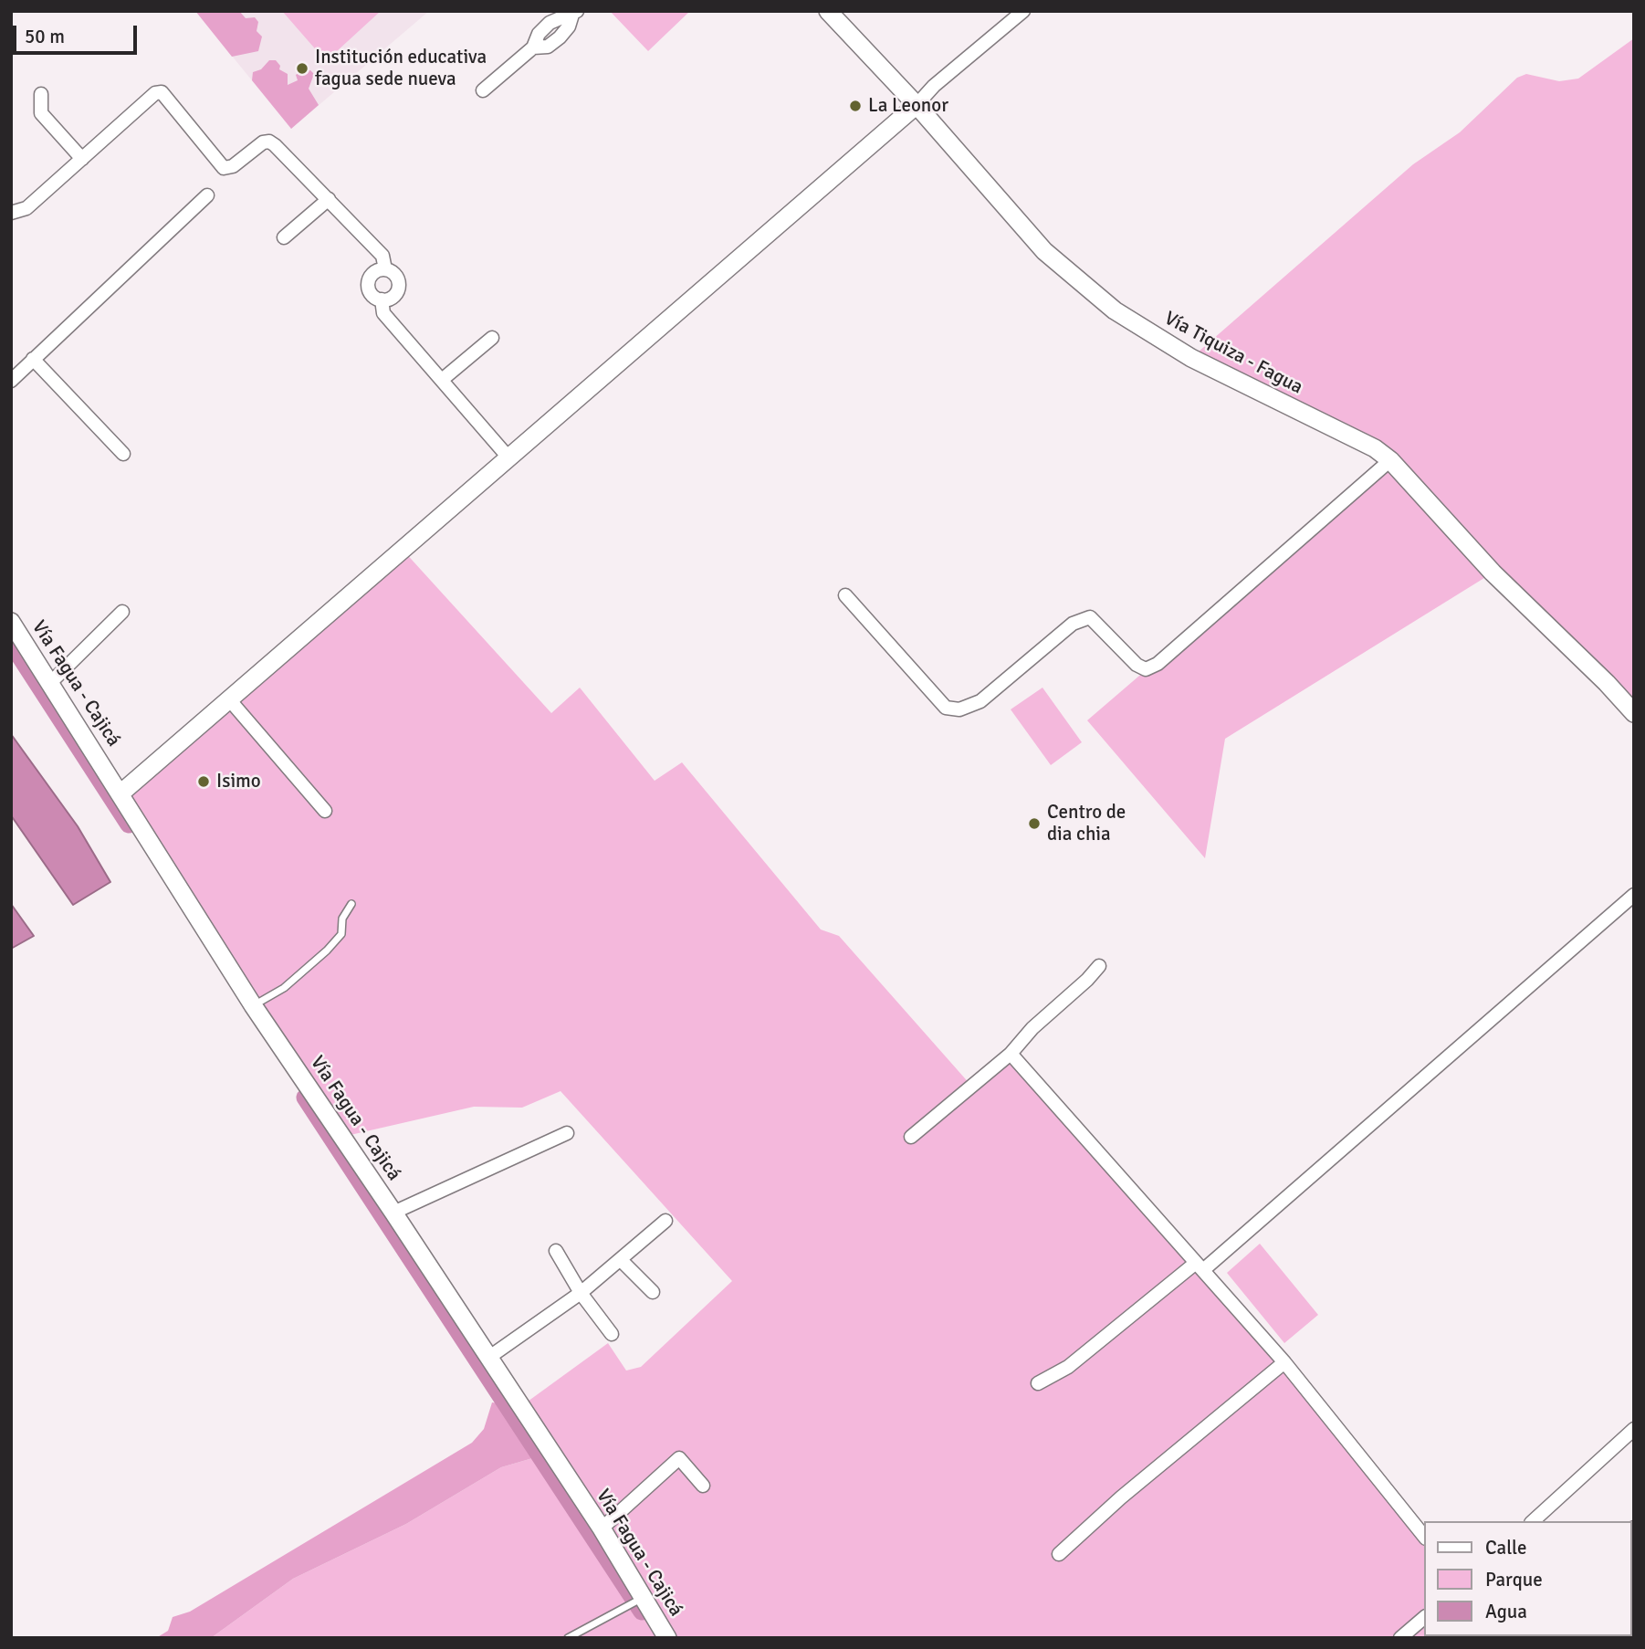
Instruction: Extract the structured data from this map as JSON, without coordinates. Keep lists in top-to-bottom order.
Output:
{
  "streets": {
    "street": ["Vía Tiquiza - Fagua", "Vía Fagua - Cajicá"]
  },
  "places": [
    "Institución educativa fagua sede nueva",
    "La Leonor",
    "Isimo",
    "Centro de dia chia"
  ],
  "legend": ["Calle", "Parque", "Agua"],
  "scale_bar": "50 m"
}
